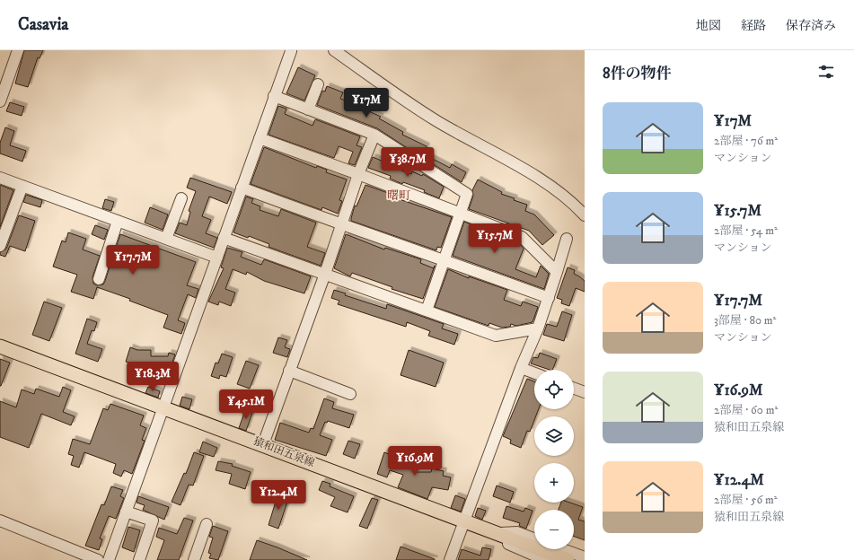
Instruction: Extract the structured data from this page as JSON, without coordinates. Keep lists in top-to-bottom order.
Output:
{
  "streets": {
    "main road": ["猿和田五泉線"]
  },
  "districts": ["曙町"],
  "page": {
    "header": "Casavia",
    "nav": ["地図", "経路", "保存済み"],
    "heading": "8件の物件",
    "price": [
      "¥17M",
      "¥38.7M",
      "¥15.7M",
      "¥17.7M",
      "¥18.3M",
      "¥45.1M",
      "¥16.9M",
      "¥12.4M"
    ],
    "list": [
      {
        "name": "¥17M",
        "note": "2部屋 · 76 m² · マンション"
      },
      {
        "name": "¥15.7M",
        "note": "2部屋 · 54 m² · マンション"
      },
      {
        "name": "¥17.7M",
        "note": "3部屋 · 80 m² · マンション"
      },
      {
        "name": "¥16.9M",
        "note": "2部屋 · 60 m² · 猿和田五泉線"
      },
      {
        "name": "¥12.4M",
        "note": "2部屋 · 56 m² · 猿和田五泉線"
      }
    ],
    "map_buttons": ["+", "−"]
  }
}
